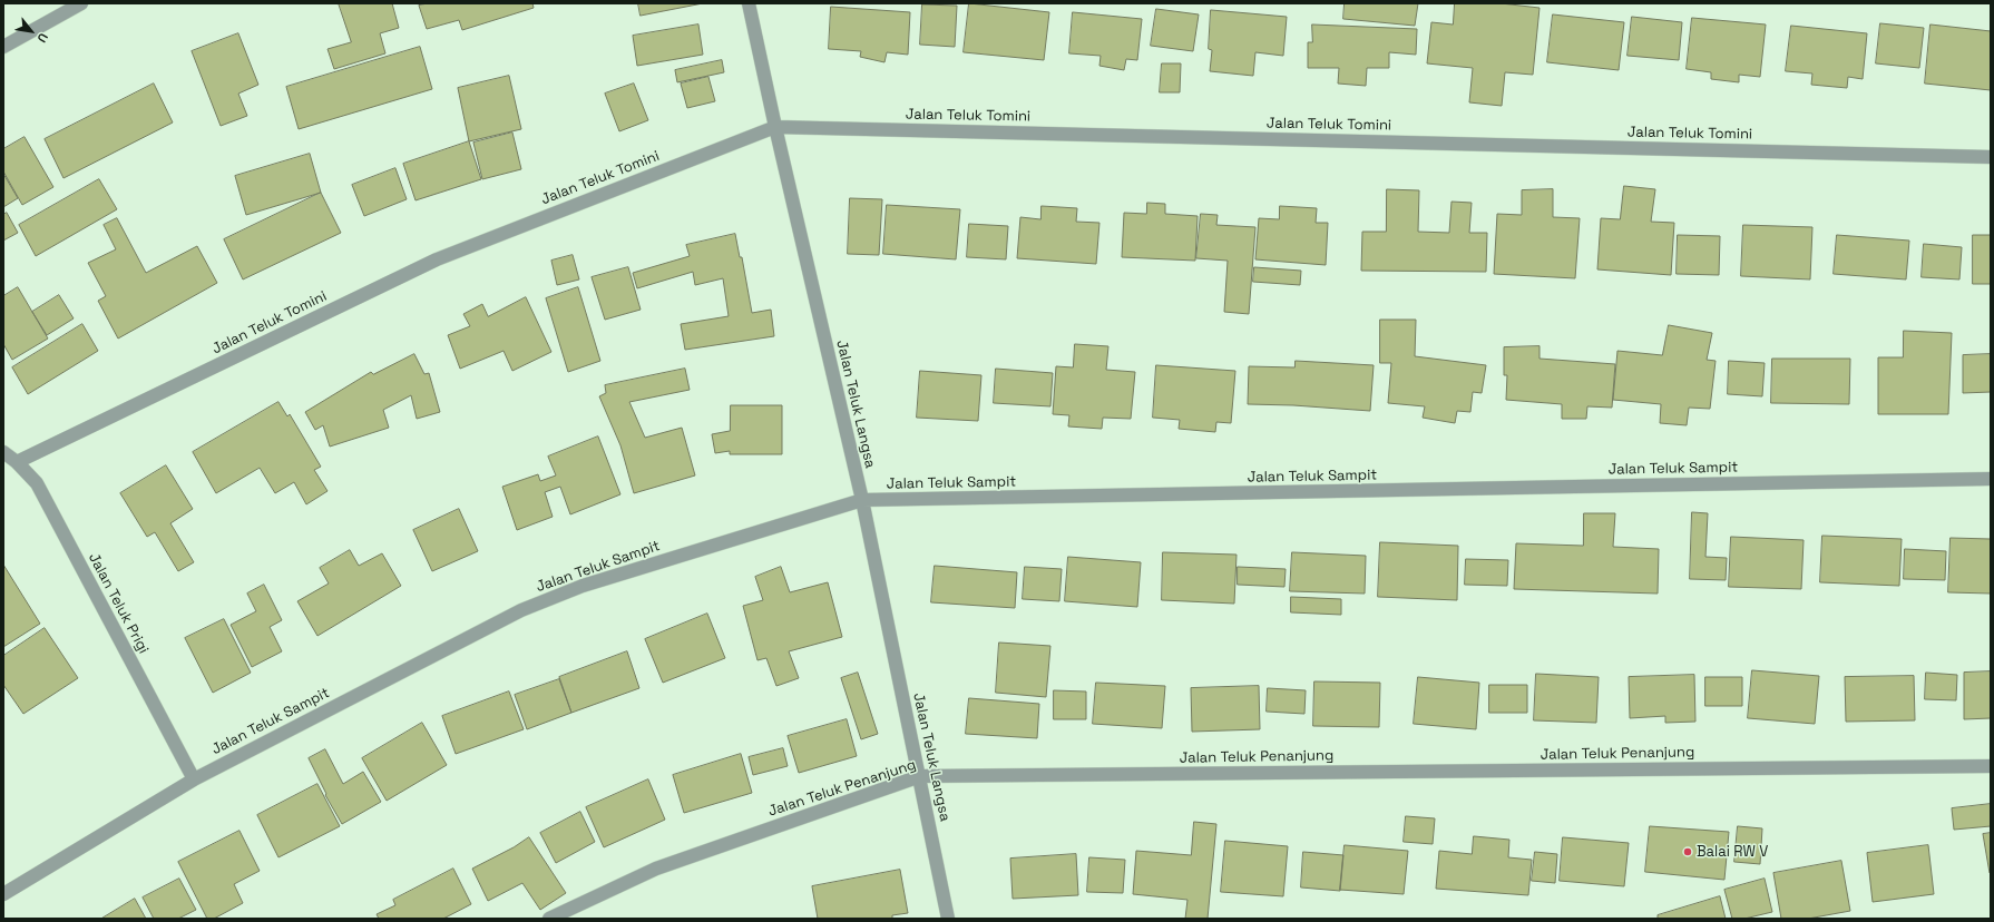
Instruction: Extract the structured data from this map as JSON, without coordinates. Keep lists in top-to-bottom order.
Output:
{
  "streets": {
    "street": [
      "Jalan Teluk Tomini",
      "Jalan Teluk Langsa",
      "Jalan Teluk Sampit",
      "Jalan Teluk Prigi",
      "Jalan Teluk Penanjung"
    ]
  },
  "crossings": [
    ["Jalan Teluk Tomini", "Jalan Teluk Langsa"],
    ["Jalan Teluk Tomini", "Jalan Teluk Prigi"],
    ["Jalan Teluk Langsa", "Jalan Teluk Sampit"],
    ["Jalan Teluk Langsa", "Jalan Teluk Penanjung"],
    ["Jalan Teluk Sampit", "Jalan Teluk Prigi"]
  ],
  "places": ["Balai RW V"],
  "north": "bottom right"
}
